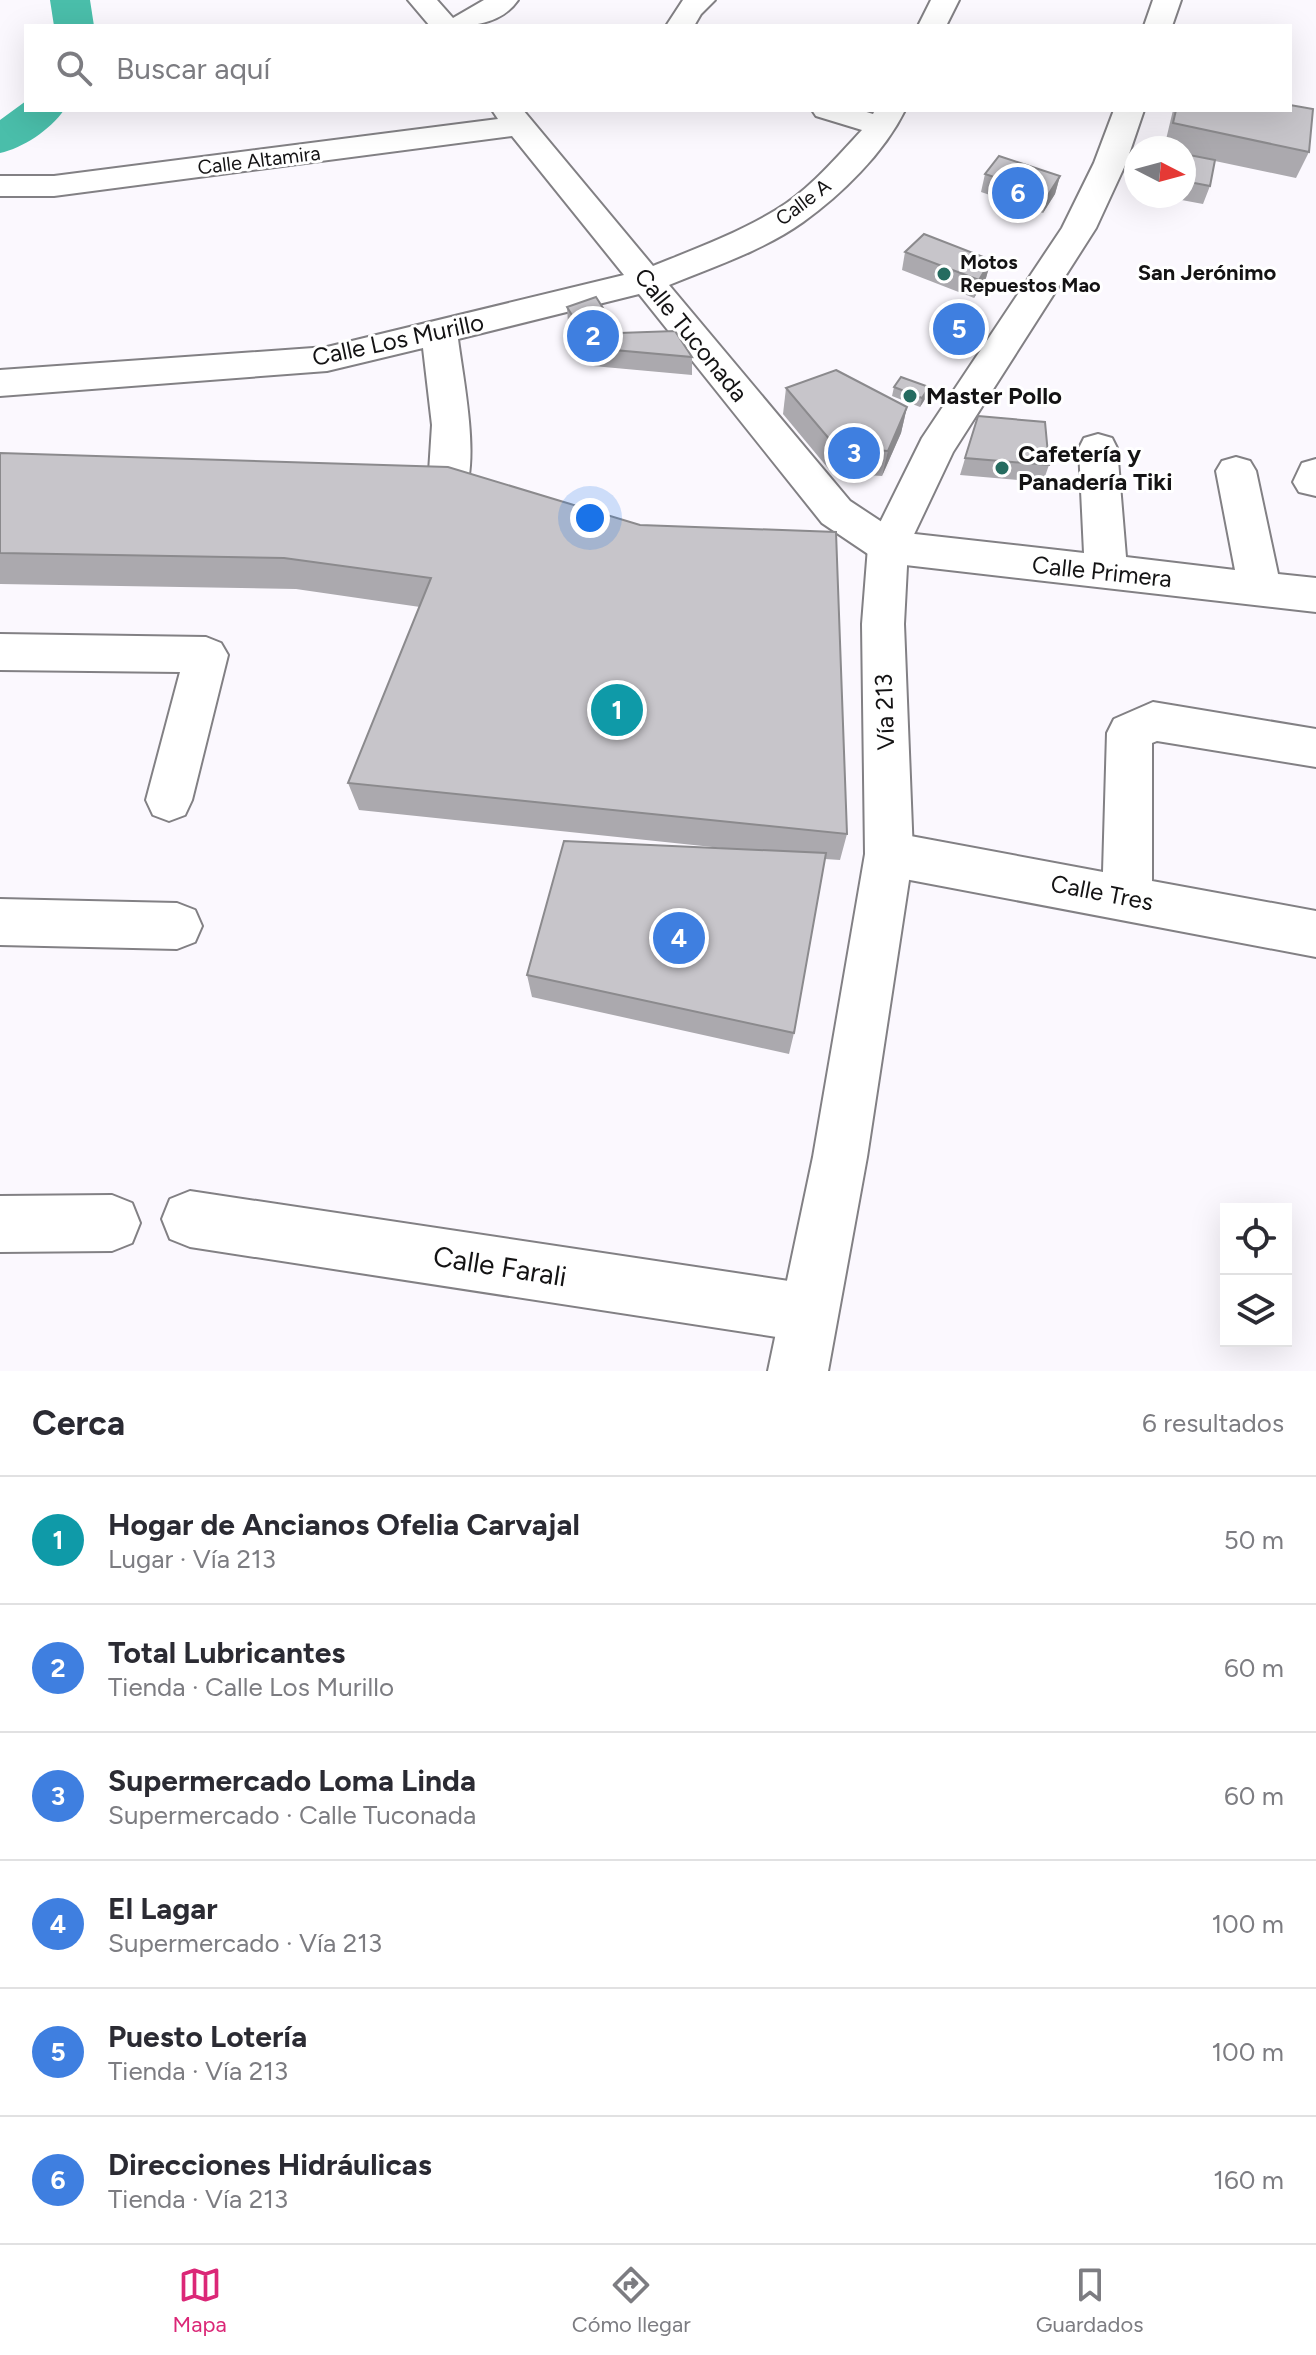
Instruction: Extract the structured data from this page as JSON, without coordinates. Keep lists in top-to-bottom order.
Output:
{
  "streets": {
    "street": [
      "Calle Altamira",
      "Calle A",
      "Calle Tuconada",
      "Calle Los Murillo",
      "Calle Primera",
      "Vía 213",
      "Calle Tres",
      "Calle Farali"
    ]
  },
  "crossings": [
    ["Calle Altamira", "Calle Tuconada"],
    ["Calle A", "Calle Tuconada"],
    ["Calle A", "Calle Los Murillo"],
    ["Calle Tuconada", "Calle Los Murillo"],
    ["Calle Tuconada", "Calle Primera"],
    ["Calle Tuconada", "Vía 213"],
    ["Calle Primera", "Vía 213"],
    ["Vía 213", "Calle Tres"],
    ["Vía 213", "Calle Farali"]
  ],
  "districts": ["San Jerónimo"],
  "places": ["Motos Repuestos Mao", "Master Pollo", "Cafetería y Panadería Tiki"],
  "north": "right",
  "page": {
    "search": "Buscar aquí",
    "pins": [
      "6",
      "5",
      "2",
      "3",
      "1",
      "4"
    ],
    "heading": ["Cerca", "6 resultados"],
    "list": [
      {
        "mark": "1",
        "name": "Hogar de Ancianos Ofelia Carvajal",
        "note": "Lugar · Vía 213",
        "value": "50 m"
      },
      {
        "mark": "2",
        "name": "Total Lubricantes",
        "note": "Tienda · Calle Los Murillo",
        "value": "60 m"
      },
      {
        "mark": "3",
        "name": "Supermercado Loma Linda",
        "note": "Supermercado · Calle Tuconada",
        "value": "60 m"
      },
      {
        "mark": "4",
        "name": "El Lagar",
        "note": "Supermercado · Vía 213",
        "value": "100 m"
      },
      {
        "mark": "5",
        "name": "Puesto Lotería",
        "note": "Tienda · Vía 213",
        "value": "100 m"
      },
      {
        "mark": "6",
        "name": "Direcciones Hidráulicas",
        "note": "Tienda · Vía 213",
        "value": "160 m"
      }
    ],
    "nav": ["Mapa", "Cómo llegar", "Guardados"]
  }
}
